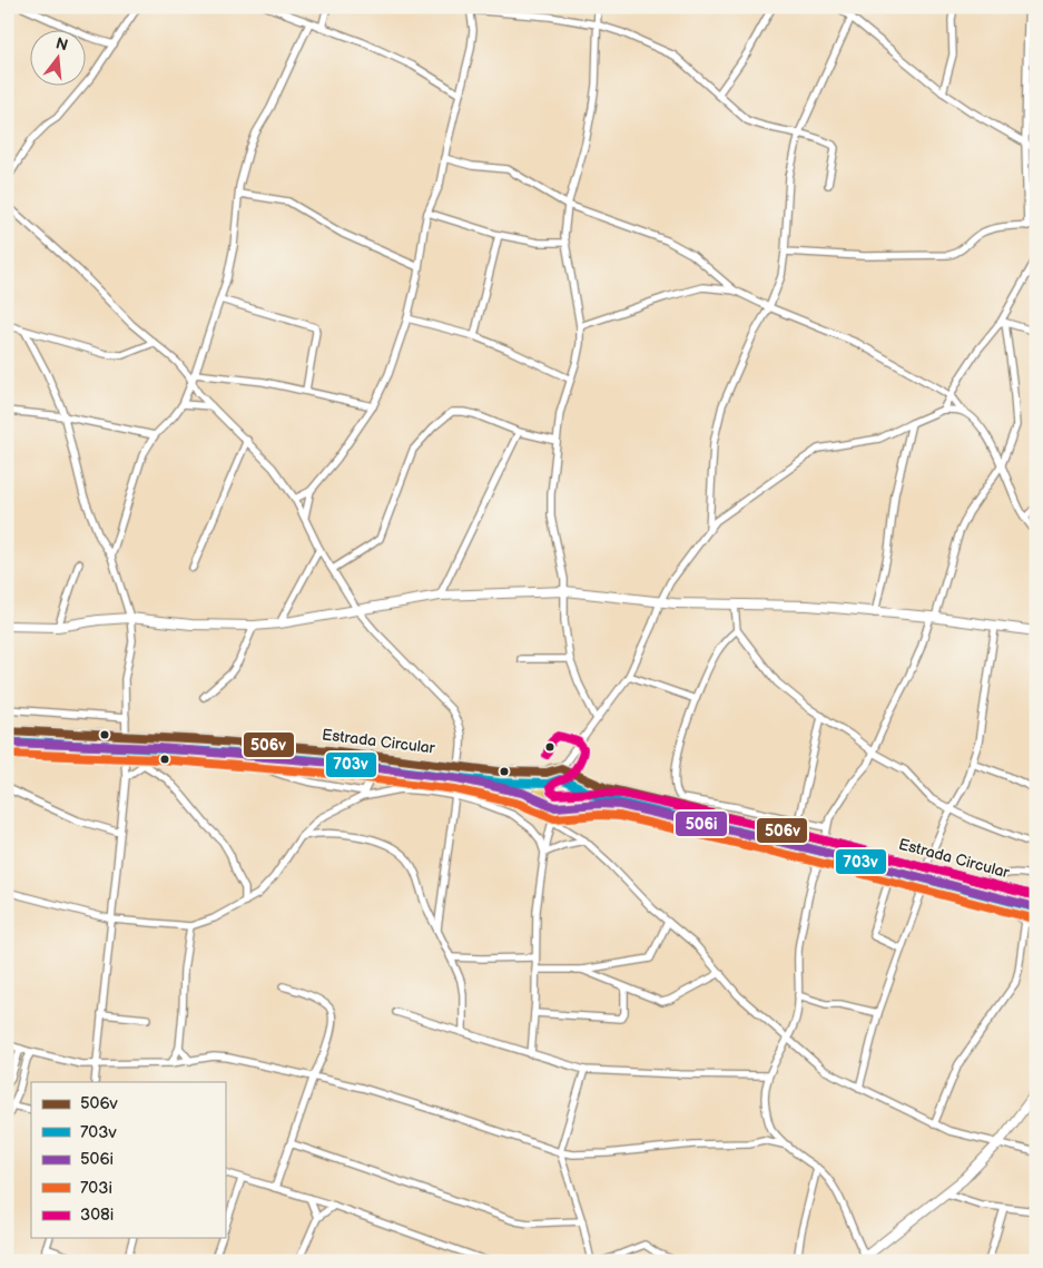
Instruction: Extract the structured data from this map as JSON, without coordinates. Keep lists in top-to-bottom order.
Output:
{
  "streets": {
    "main road": ["Estrada Circular"]
  },
  "lines": [
    "transit line 506v",
    "transit line 308i",
    "transit line 703v",
    "transit line 506i",
    "transit line 703i"
  ],
  "legend": [
    "506v",
    "703v",
    "506i",
    "703i",
    "308i"
  ],
  "north": "top"
}
